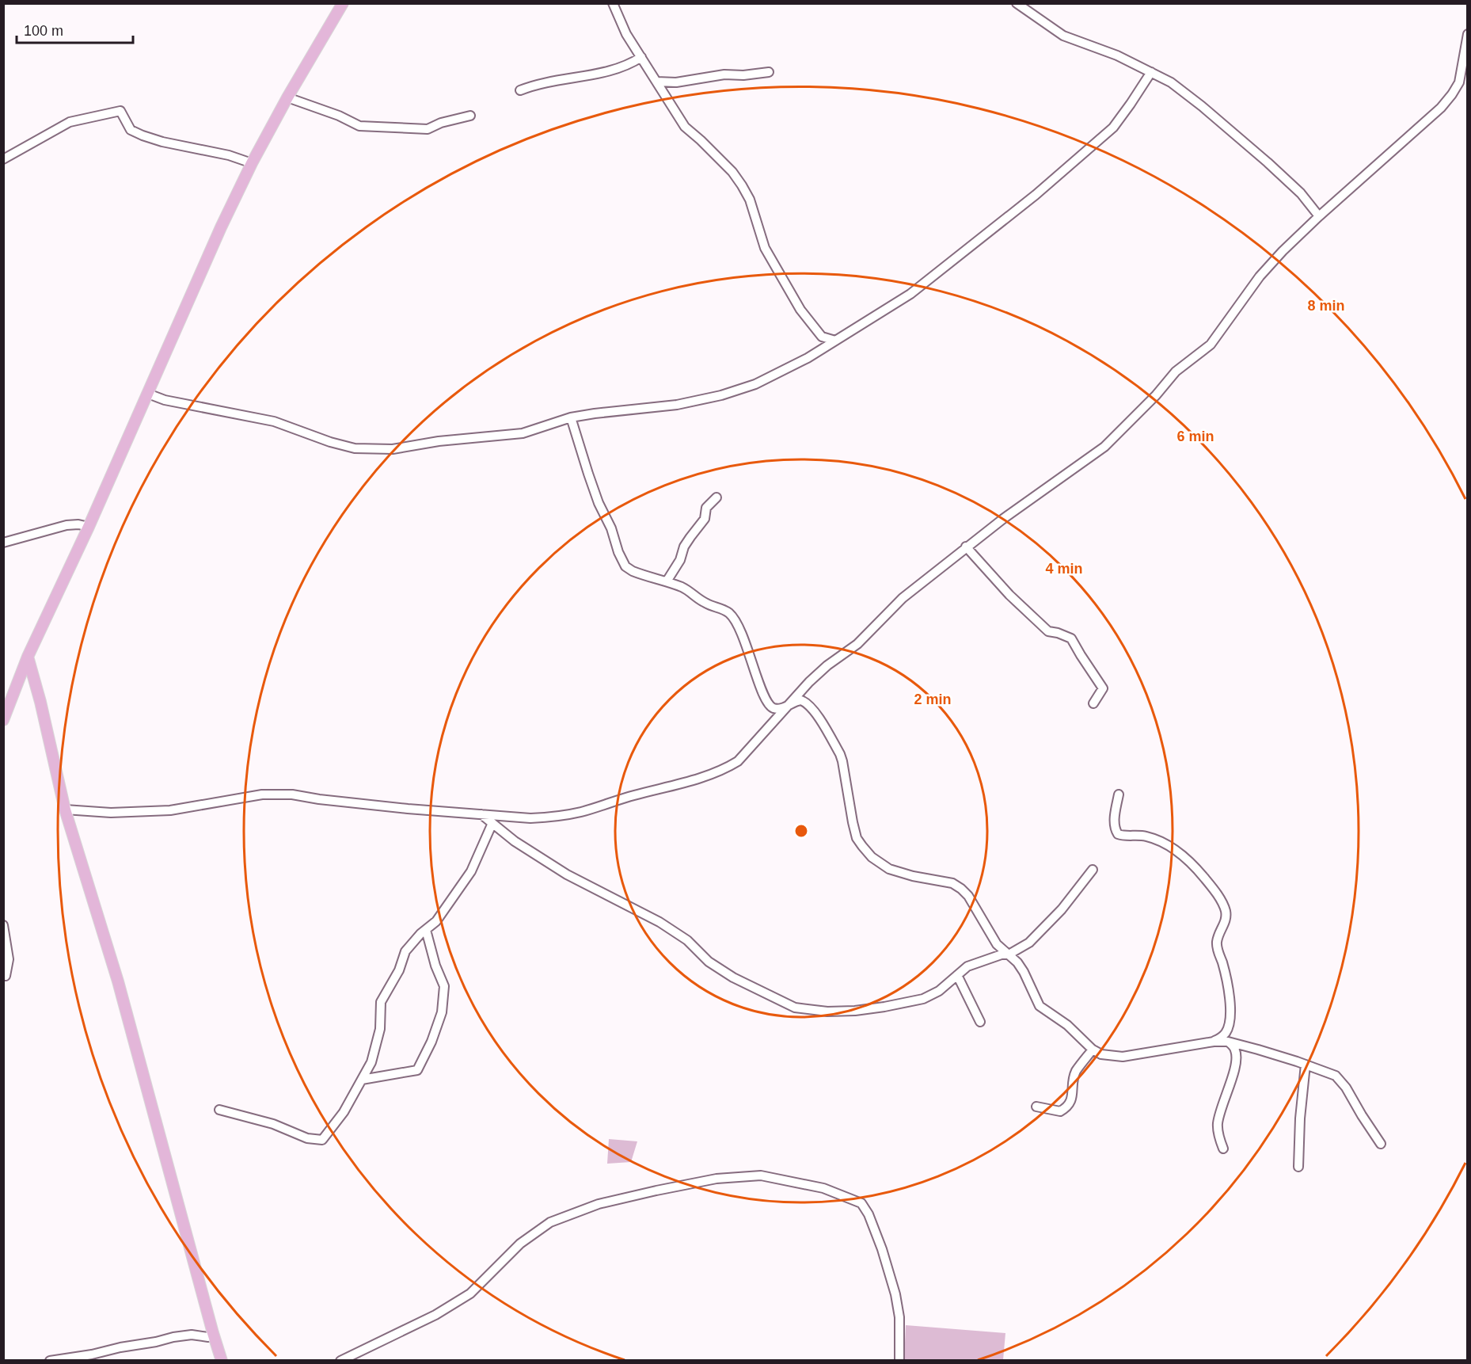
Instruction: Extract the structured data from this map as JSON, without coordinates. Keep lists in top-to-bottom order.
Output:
{
  "scale_bar": "100 m",
  "rings": [
    "8 min",
    "6 min",
    "4 min",
    "2 min"
  ]
}
